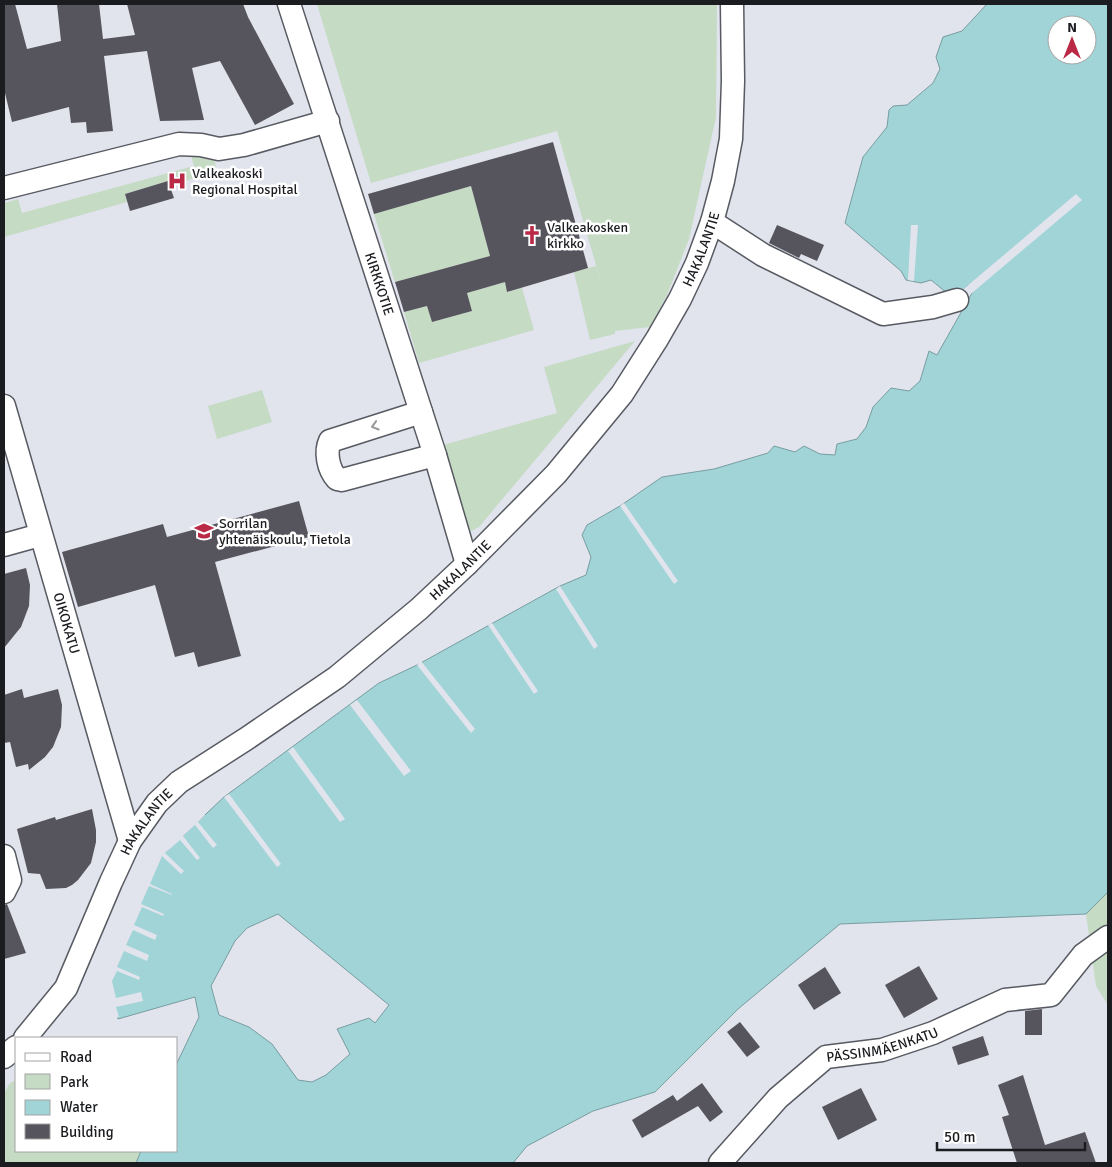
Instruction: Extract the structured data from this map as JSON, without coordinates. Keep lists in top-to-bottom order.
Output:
{
  "streets": {
    "street": [
      "HAKALANTIE",
      "KIRKKOTIE",
      "OIKOKATU",
      "PÄSSINMÄENKATU"
    ]
  },
  "crossings": [
    ["HAKALANTIE", "KIRKKOTIE"],
    ["HAKALANTIE", "OIKOKATU"]
  ],
  "places": {
    "hospital": ["Valkeakoski Regional Hospital"],
    "church": ["Valkeakosken kirkko"],
    "school or university": ["Sorrilan yhtenäiskoulu, Tietola"]
  },
  "legend": [
    "Road",
    "Park",
    "Water",
    "Building"
  ],
  "scale_bar": "50 m",
  "north": "top"
}
